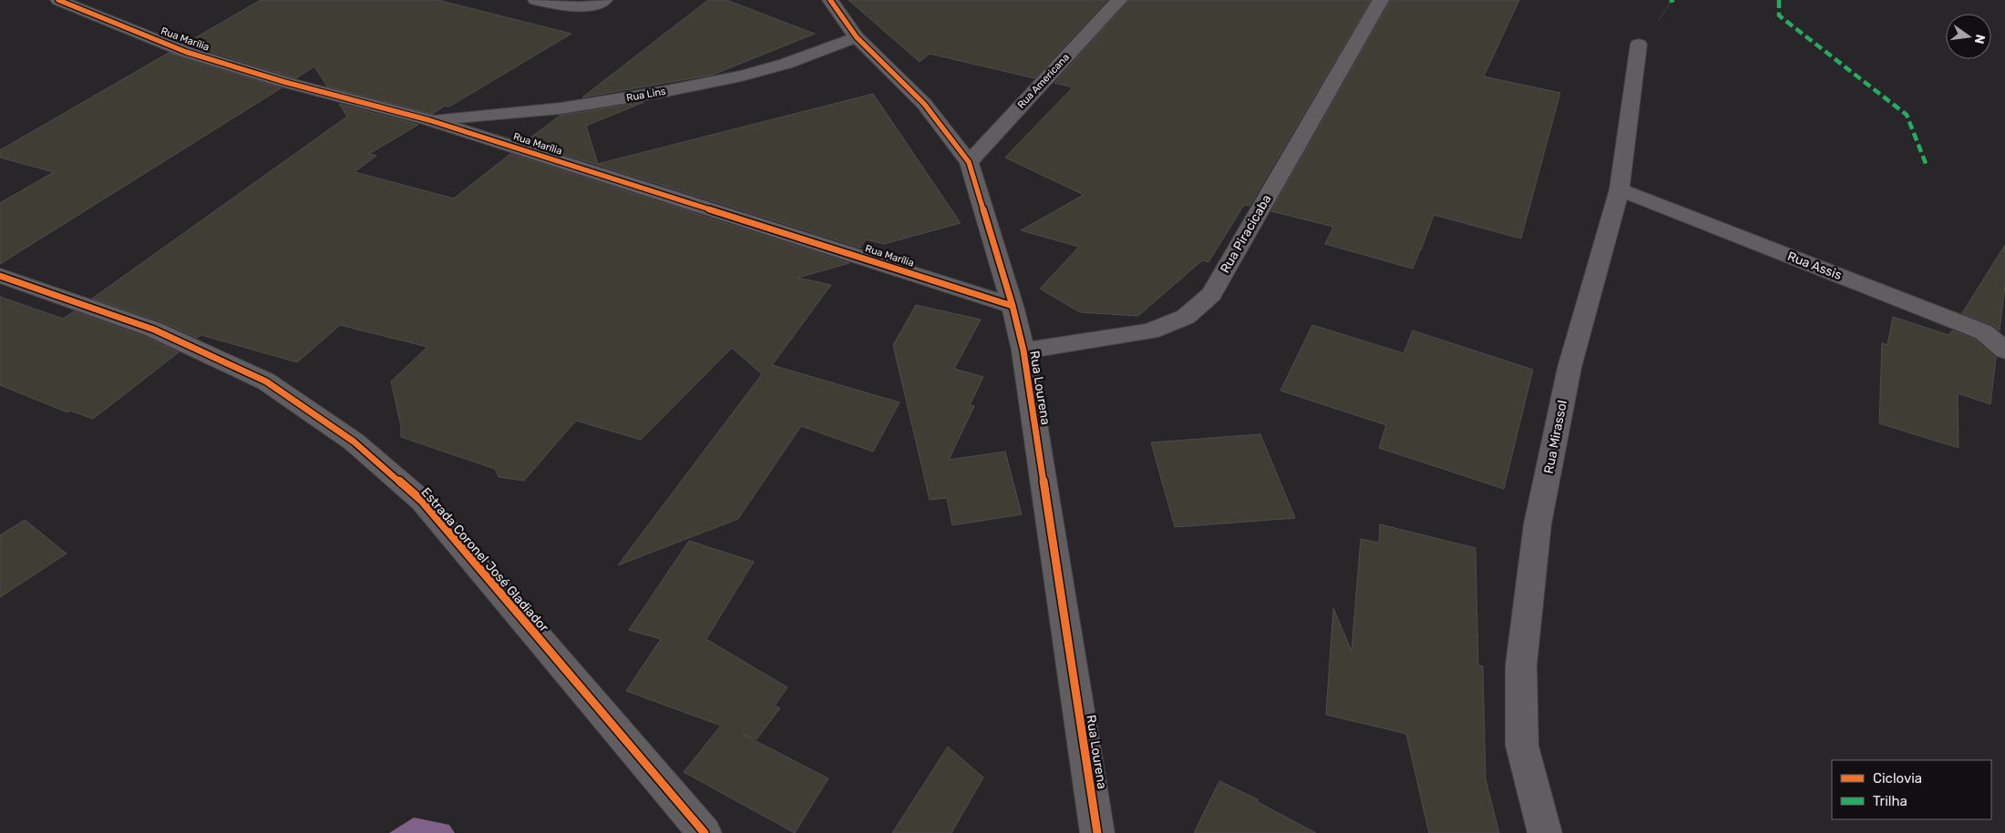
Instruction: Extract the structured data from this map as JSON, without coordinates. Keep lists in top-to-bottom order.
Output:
{
  "streets": {
    "street": [
      "Rua Marília",
      "Rua Americana",
      "Rua Lins",
      "Rua Piracicaba",
      "Rua Assis",
      "Rua Lourena",
      "Rua Mirassol",
      "Estrada Coronel José Gladiador"
    ]
  },
  "crossings": [
    ["Rua Marília", "Rua Lins"],
    ["Rua Marília", "Rua Lourena"],
    ["Rua Americana", "Rua Lourena"],
    ["Rua Lins", "Rua Lourena"],
    ["Rua Piracicaba", "Rua Lourena"],
    ["Rua Assis", "Rua Mirassol"]
  ],
  "legend": ["Ciclovia", "Trilha"],
  "north": "right"
}
